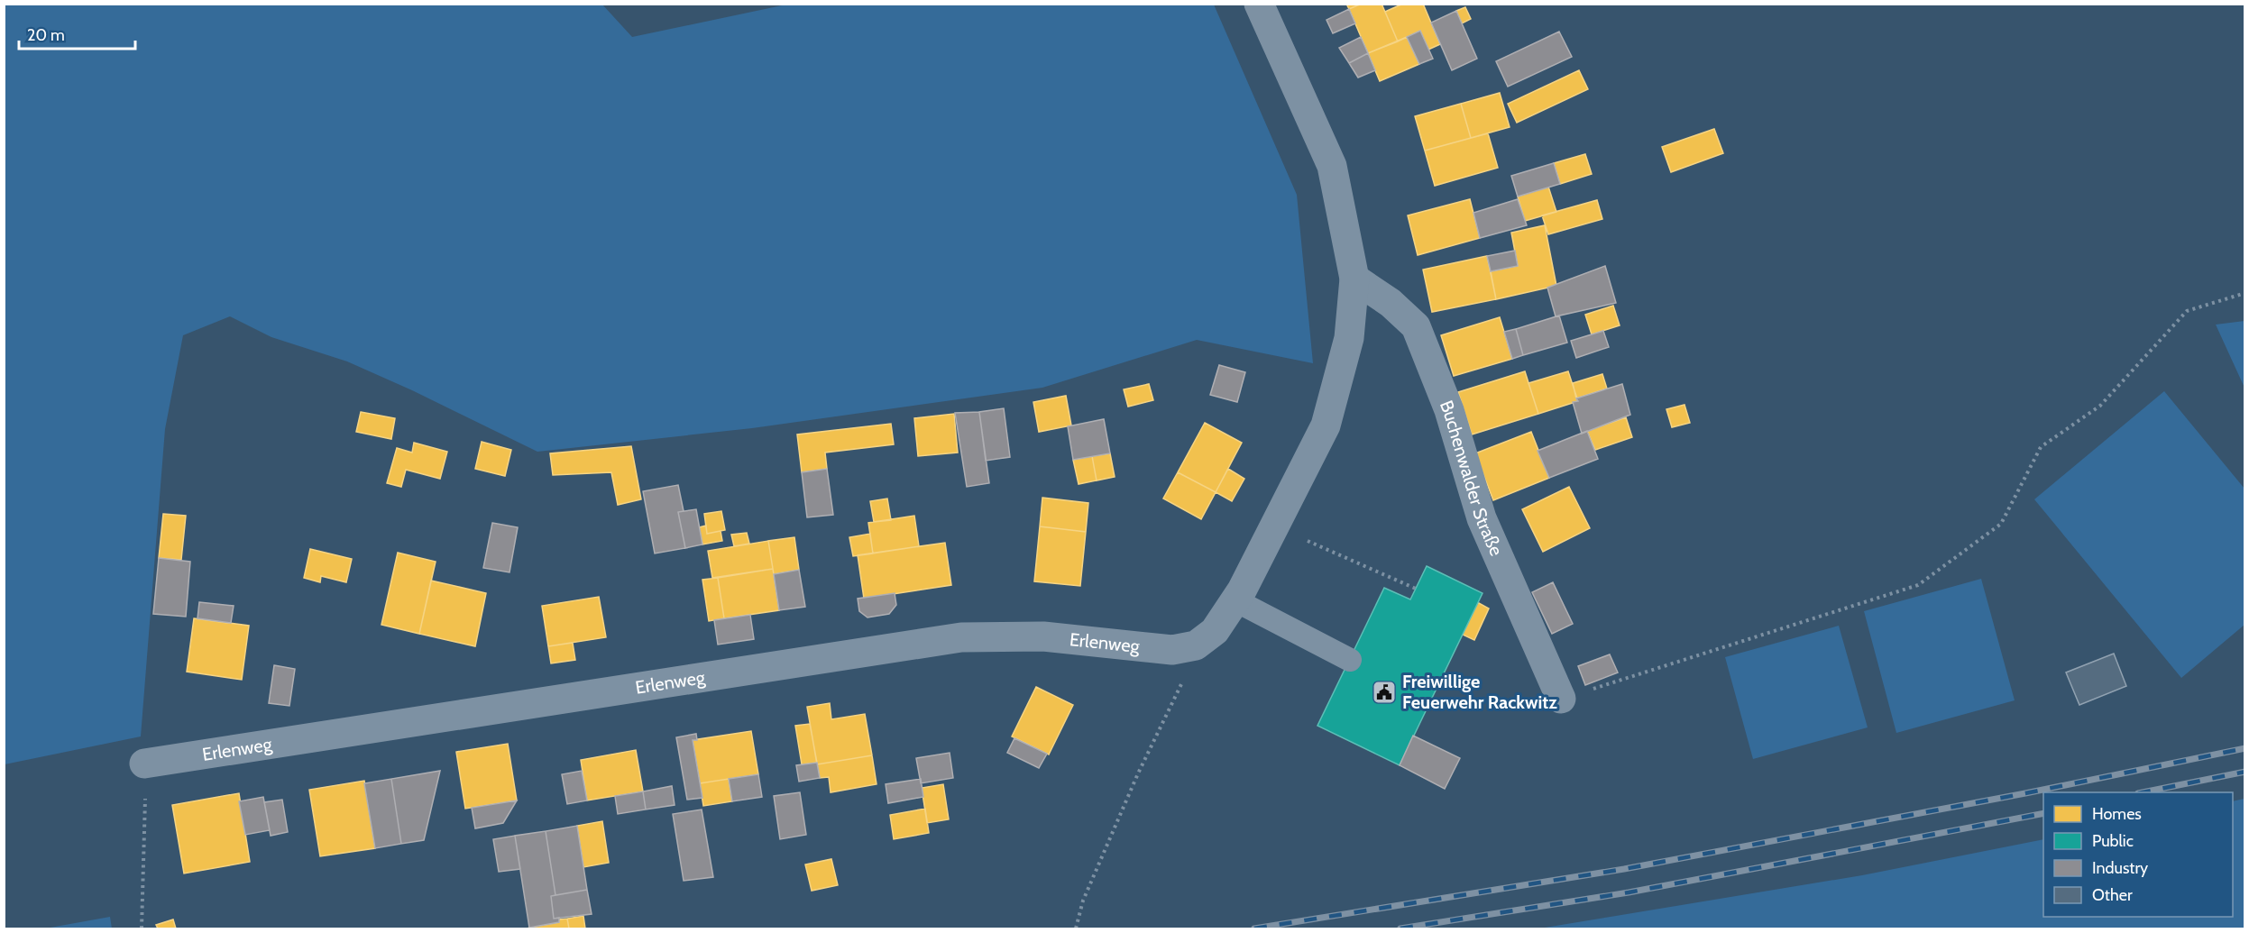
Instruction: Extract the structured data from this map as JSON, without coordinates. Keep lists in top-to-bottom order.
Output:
{
  "streets": {
    "street": ["Buchenwalder Straße", "Erlenweg"]
  },
  "places": {
    "public building": ["Freiwillige Feuerwehr Rackwitz"]
  },
  "legend": [
    "Homes",
    "Public",
    "Industry",
    "Other"
  ],
  "scale_bar": "20 m"
}
